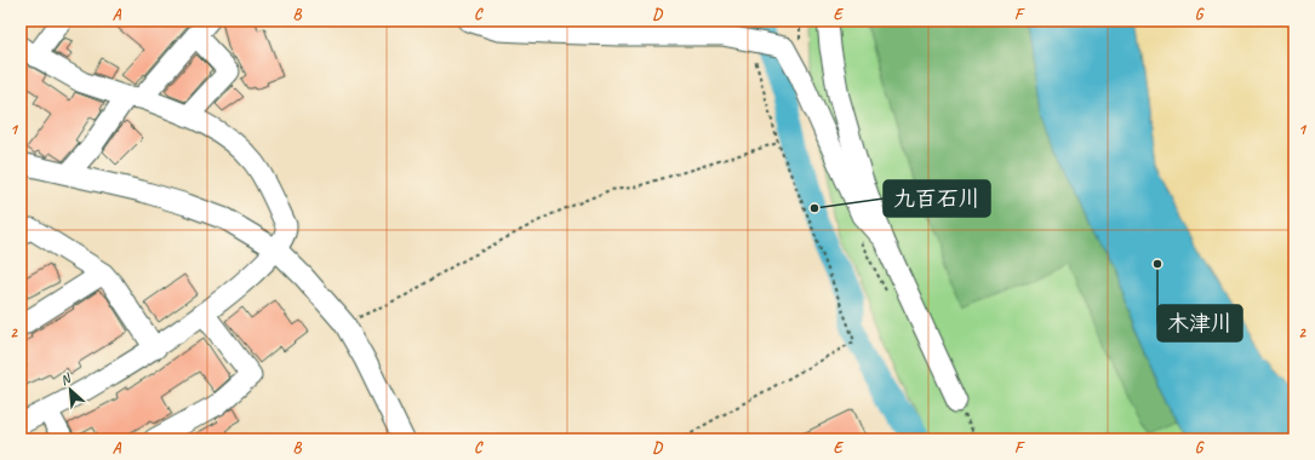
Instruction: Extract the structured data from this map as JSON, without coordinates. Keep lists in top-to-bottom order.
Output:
{
  "places": ["九百石川", "木津川"],
  "north": "top left",
  "grid": {
    "columns": [
      "A",
      "B",
      "C",
      "D",
      "E",
      "F",
      "G"
    ],
    "rows": ["1", "2"]
  }
}
